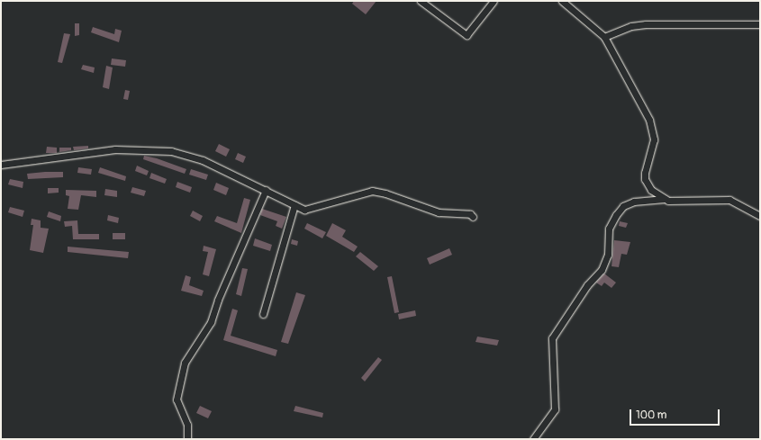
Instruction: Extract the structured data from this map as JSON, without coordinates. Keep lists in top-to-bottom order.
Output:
{
  "scale_bar": "100 m"
}
